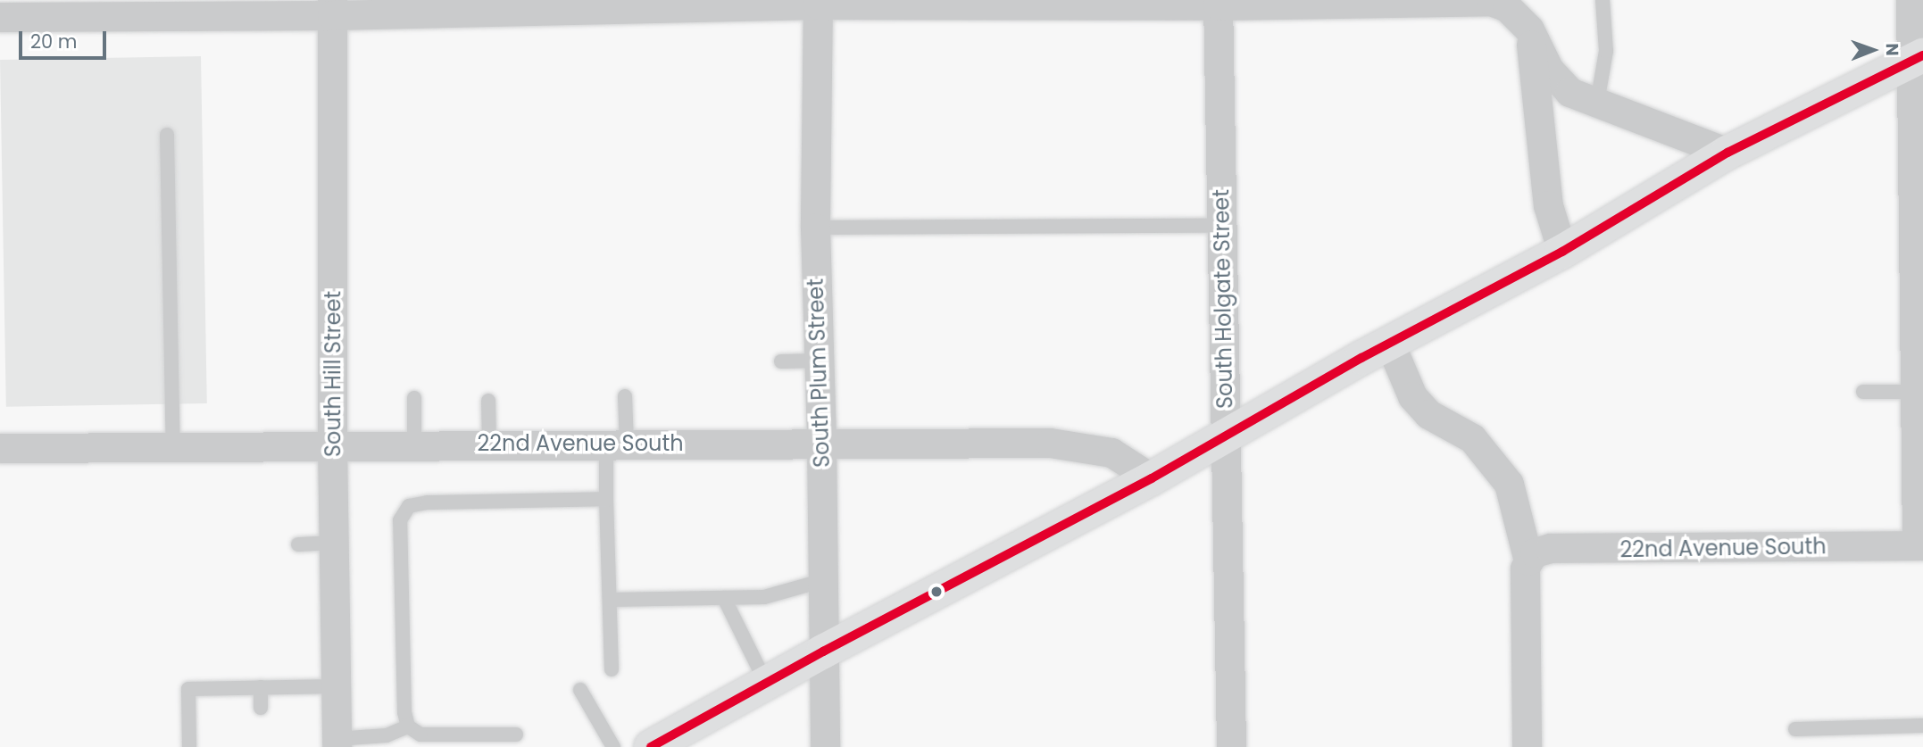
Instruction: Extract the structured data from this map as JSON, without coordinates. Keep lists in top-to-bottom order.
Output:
{
  "streets": {
    "street": [
      "South Holgate Street",
      "South Plum Street",
      "South Hill Street",
      "22nd Avenue South"
    ]
  },
  "crossings": [
    ["South Plum Street", "22nd Avenue South"],
    ["South Hill Street", "22nd Avenue South"]
  ],
  "scale_bar": "20 m",
  "north": "right"
}
